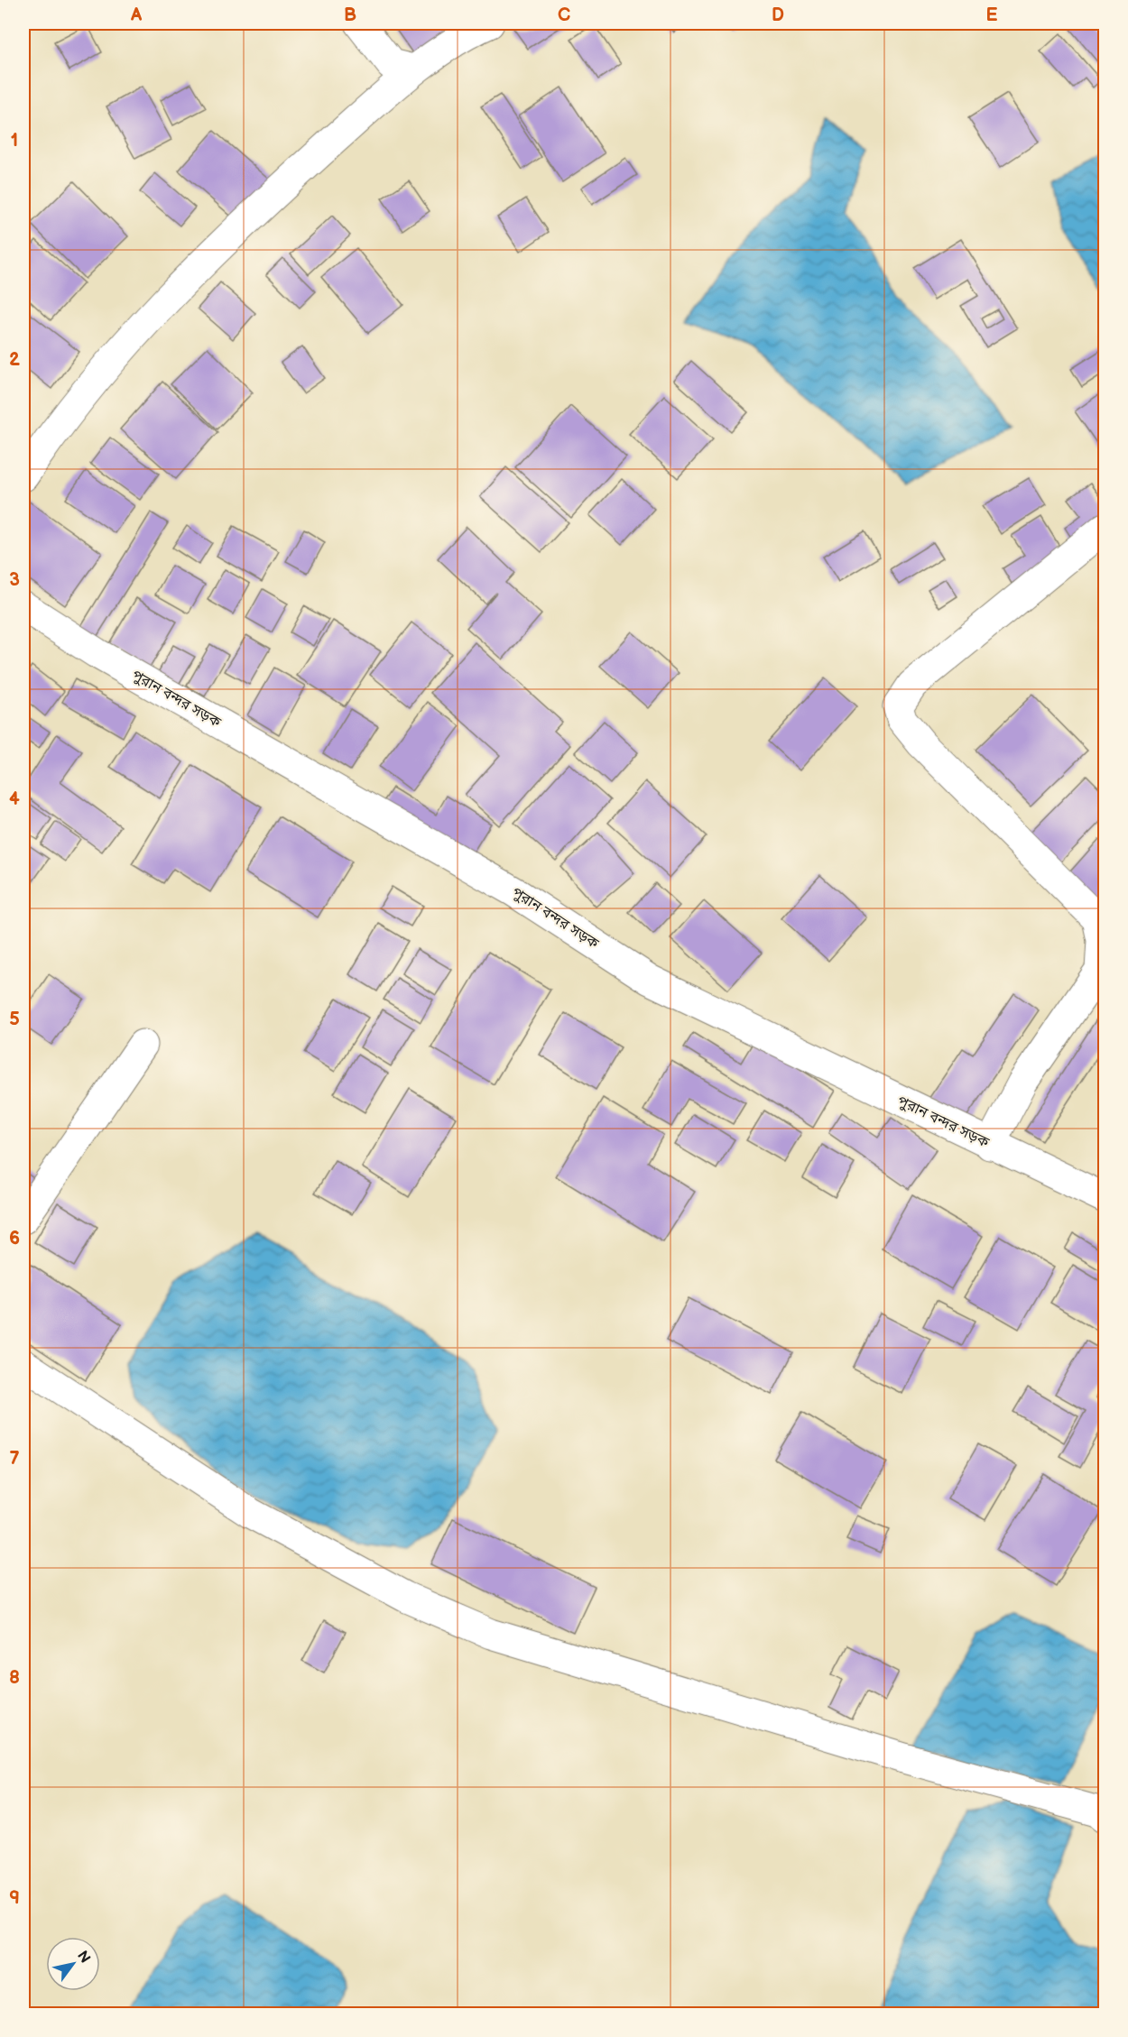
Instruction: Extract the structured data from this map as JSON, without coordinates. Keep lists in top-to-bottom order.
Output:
{
  "streets": {
    "street": ["পুরান বন্দর সড়ক"]
  },
  "north": "top right",
  "grid": {
    "columns": [
      "A",
      "B",
      "C",
      "D",
      "E"
    ],
    "rows": [
      "1",
      "2",
      "3",
      "4",
      "5",
      "6",
      "7",
      "8",
      "9"
    ]
  }
}
